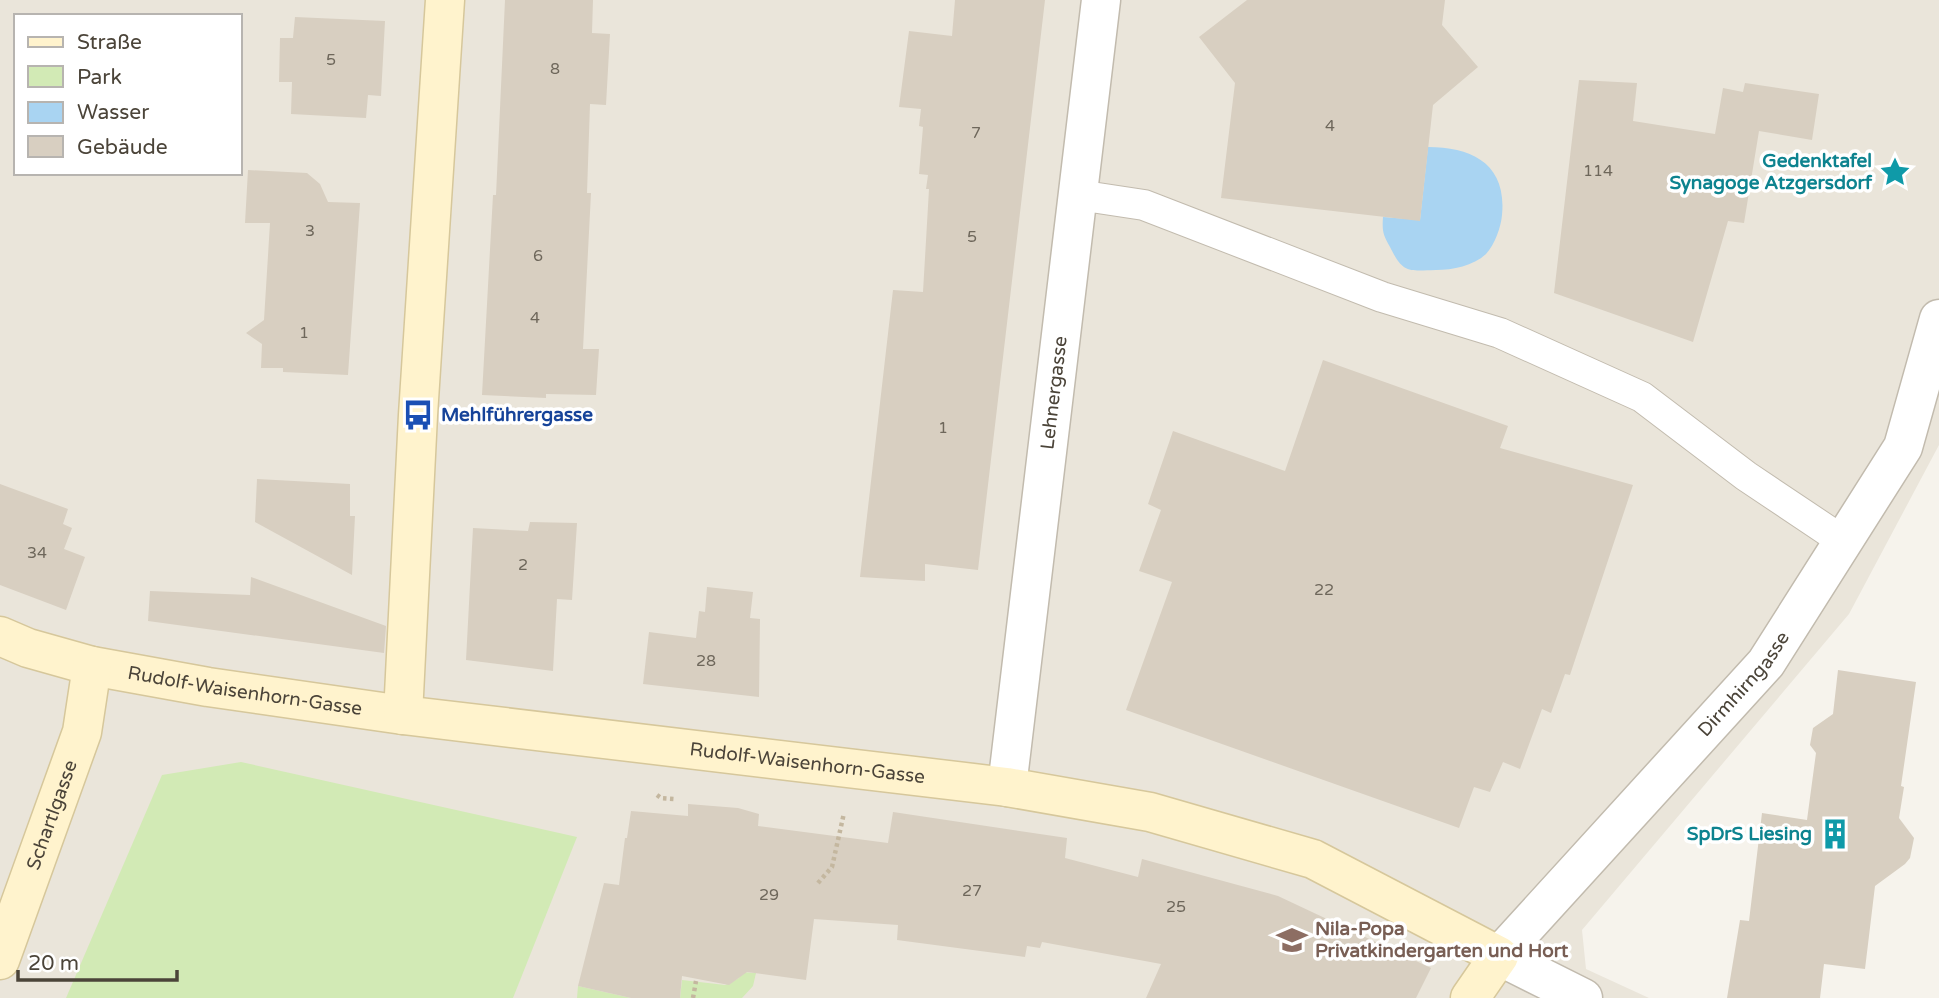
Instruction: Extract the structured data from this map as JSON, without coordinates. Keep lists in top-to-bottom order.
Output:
{
  "streets": {
    "street": [
      "Lehnergasse",
      "Dirmhirngasse",
      "Rudolf-Waisenhorn-Gasse",
      "Schartlgasse"
    ]
  },
  "crossings": [
    ["Lehnergasse", "Rudolf-Waisenhorn-Gasse"],
    ["Dirmhirngasse", "Rudolf-Waisenhorn-Gasse"],
    ["Rudolf-Waisenhorn-Gasse", "Schartlgasse"]
  ],
  "places": {
    "place": ["Gedenktafel Synagoge Atzgersdorf"],
    "bus stop": ["Mehlführergasse"],
    "building": ["SpDrS Liesing"],
    "school or university": ["Nila-Popa Privatkindergarten und Hort"]
  },
  "house_numbers": [
    "5",
    "8",
    "4",
    "7",
    "114",
    "3",
    "5",
    "6",
    "4",
    "1",
    "1",
    "34",
    "2",
    "22",
    "28",
    "27",
    "29",
    "25"
  ],
  "legend": [
    "Straße",
    "Park",
    "Wasser",
    "Gebäude"
  ],
  "scale_bar": "20 m"
}
